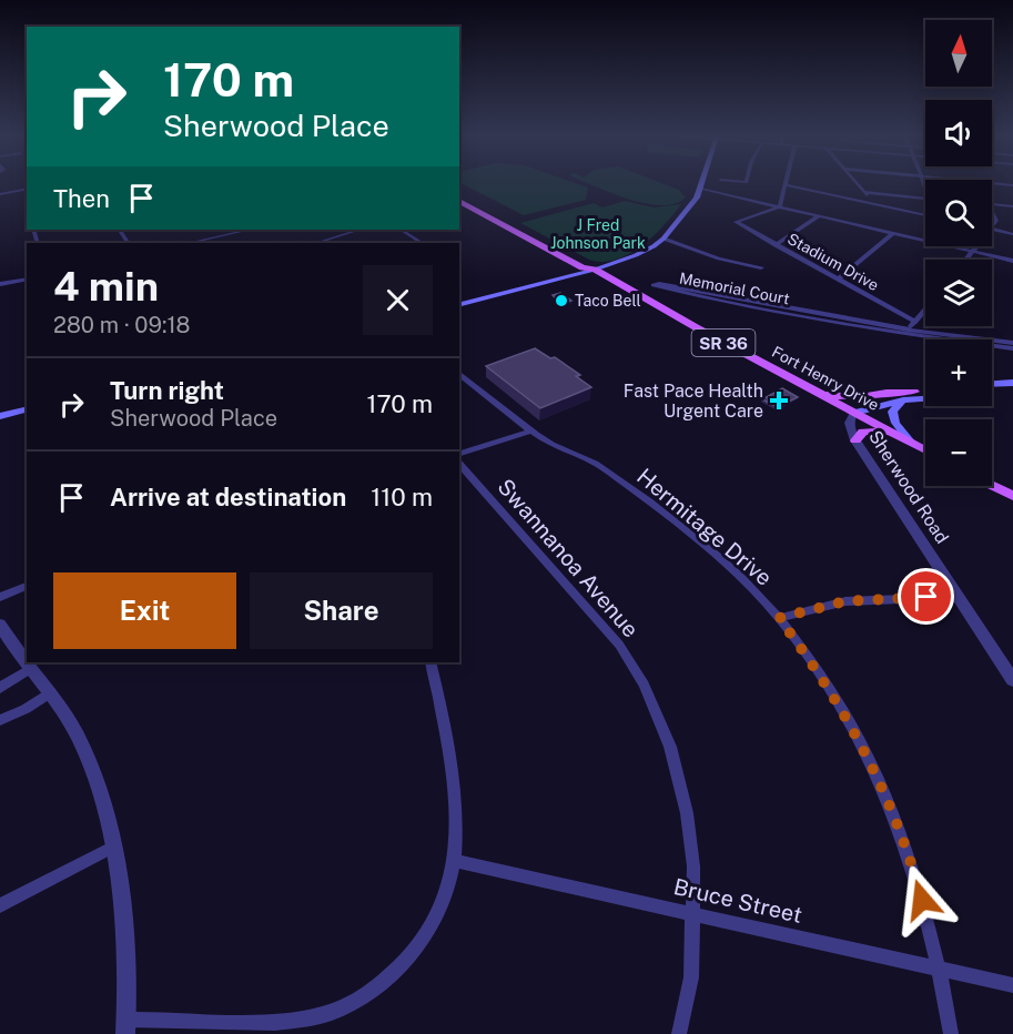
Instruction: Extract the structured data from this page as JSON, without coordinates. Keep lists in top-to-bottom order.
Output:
{
  "streets": {
    "main road": ["SR 36", "Fort Henry Drive"],
    "street": [
      "Stadium Drive",
      "Memorial Court",
      "Sherwood Road",
      "Hermitage Drive",
      "Swannanoa Avenue",
      "Bruce Street"
    ]
  },
  "crossings": [
    ["Fort Henry Drive", "Sherwood Road"],
    ["Hermitage Drive", "Bruce Street"],
    ["Swannanoa Avenue", "Bruce Street"]
  ],
  "parks": ["J Fred Johnson Park"],
  "places": {
    "other": ["Taco Bell"],
    "health": ["Fast Pace Health Urgent Care"]
  },
  "north": "top",
  "page": {
    "map_buttons": ["+", "−"],
    "turn": ["170 m", "Sherwood Place"],
    "then": "Then",
    "heading": ["4 min", "280 m · 09:18"],
    "list": [
      {
        "name": "Turn right",
        "note": "Sherwood Place",
        "value": "170 m"
      },
      {
        "name": "Arrive at destination",
        "value": "110 m"
      }
    ],
    "buttons": ["Exit", "Share"]
  }
}
